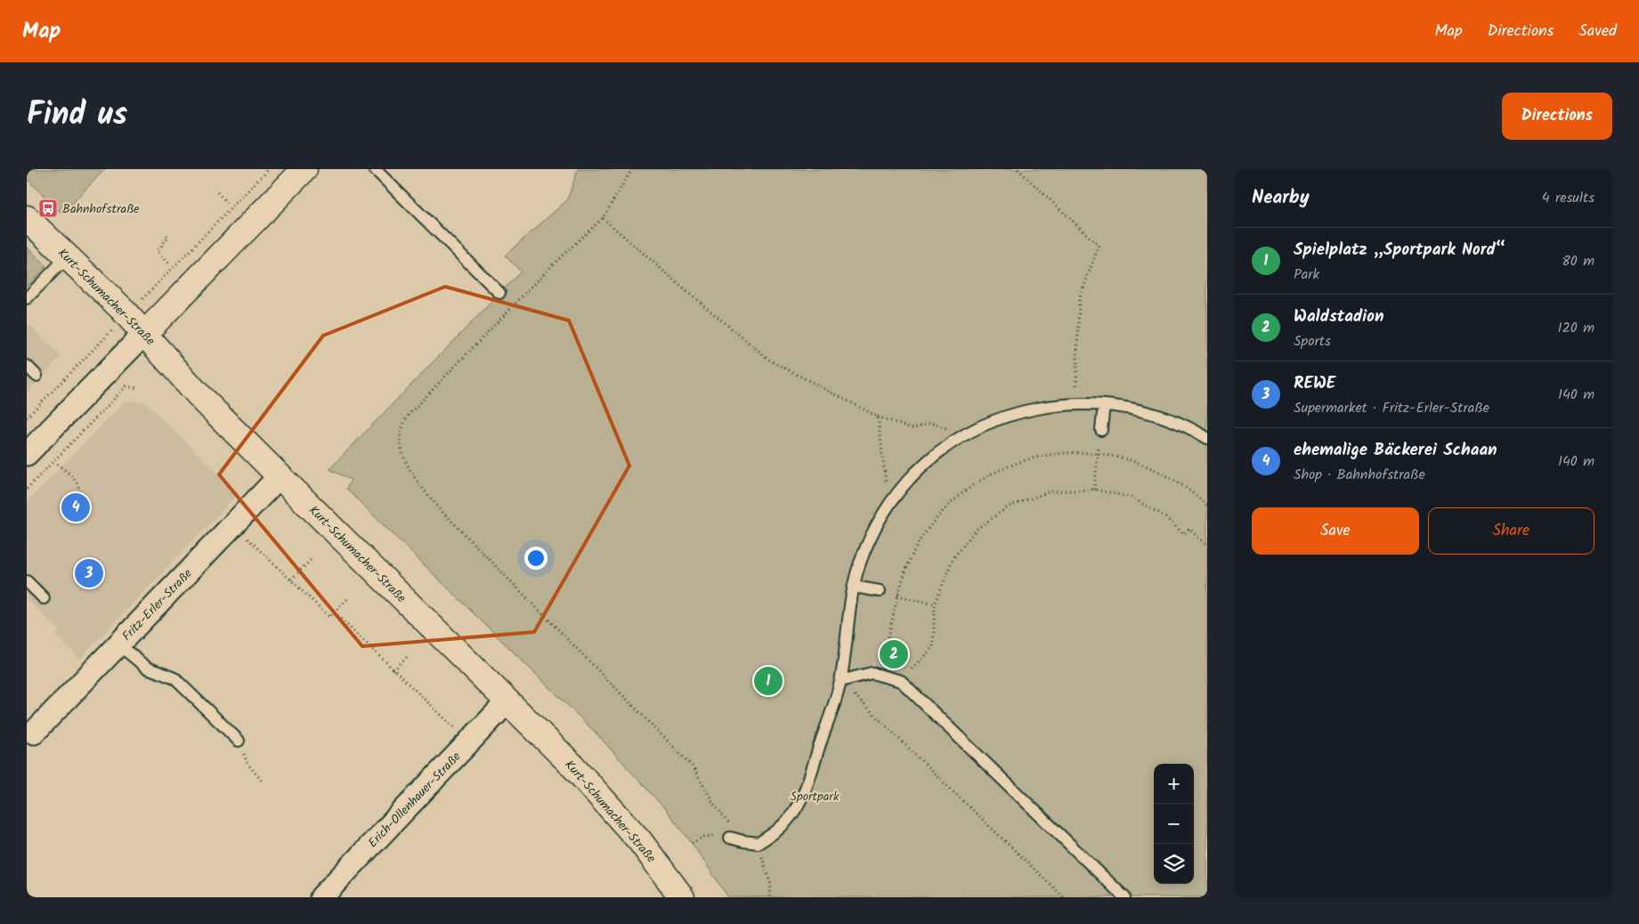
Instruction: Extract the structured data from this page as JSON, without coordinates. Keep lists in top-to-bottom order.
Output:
{
  "streets": {
    "street": ["Kurt-Schumacher-Straße", "Fritz-Erler-Straße", "Erich-Ollenhauer-Straße"]
  },
  "crossings": [
    ["Kurt-Schumacher-Straße", "Fritz-Erler-Straße"],
    ["Kurt-Schumacher-Straße", "Erich-Ollenhauer-Straße"]
  ],
  "parks": ["Sportpark"],
  "places": {
    "bus stop": ["Bahnhofstraße"]
  },
  "page": {
    "header": "Map",
    "nav": ["Map", "Directions", "Saved"],
    "title": "Find us",
    "buttons": [
      "Directions",
      ["Save", "Share"]
    ],
    "heading": ["Nearby", "4 results"],
    "list": [
      {
        "mark": "1",
        "name": "Spielplatz „Sportpark Nord“",
        "note": "Park",
        "value": "80 m"
      },
      {
        "mark": "2",
        "name": "Waldstadion",
        "note": "Sports",
        "value": "120 m"
      },
      {
        "mark": "3",
        "name": "REWE",
        "note": "Supermarket · Fritz-Erler-Straße",
        "value": "140 m"
      },
      {
        "mark": "4",
        "name": "ehemalige Bäckerei Schaan",
        "note": "Shop · Bahnhofstraße",
        "value": "140 m"
      }
    ],
    "pins": [
      "4",
      "3",
      "2",
      "1"
    ],
    "map_buttons": ["+", "−"]
  }
}
